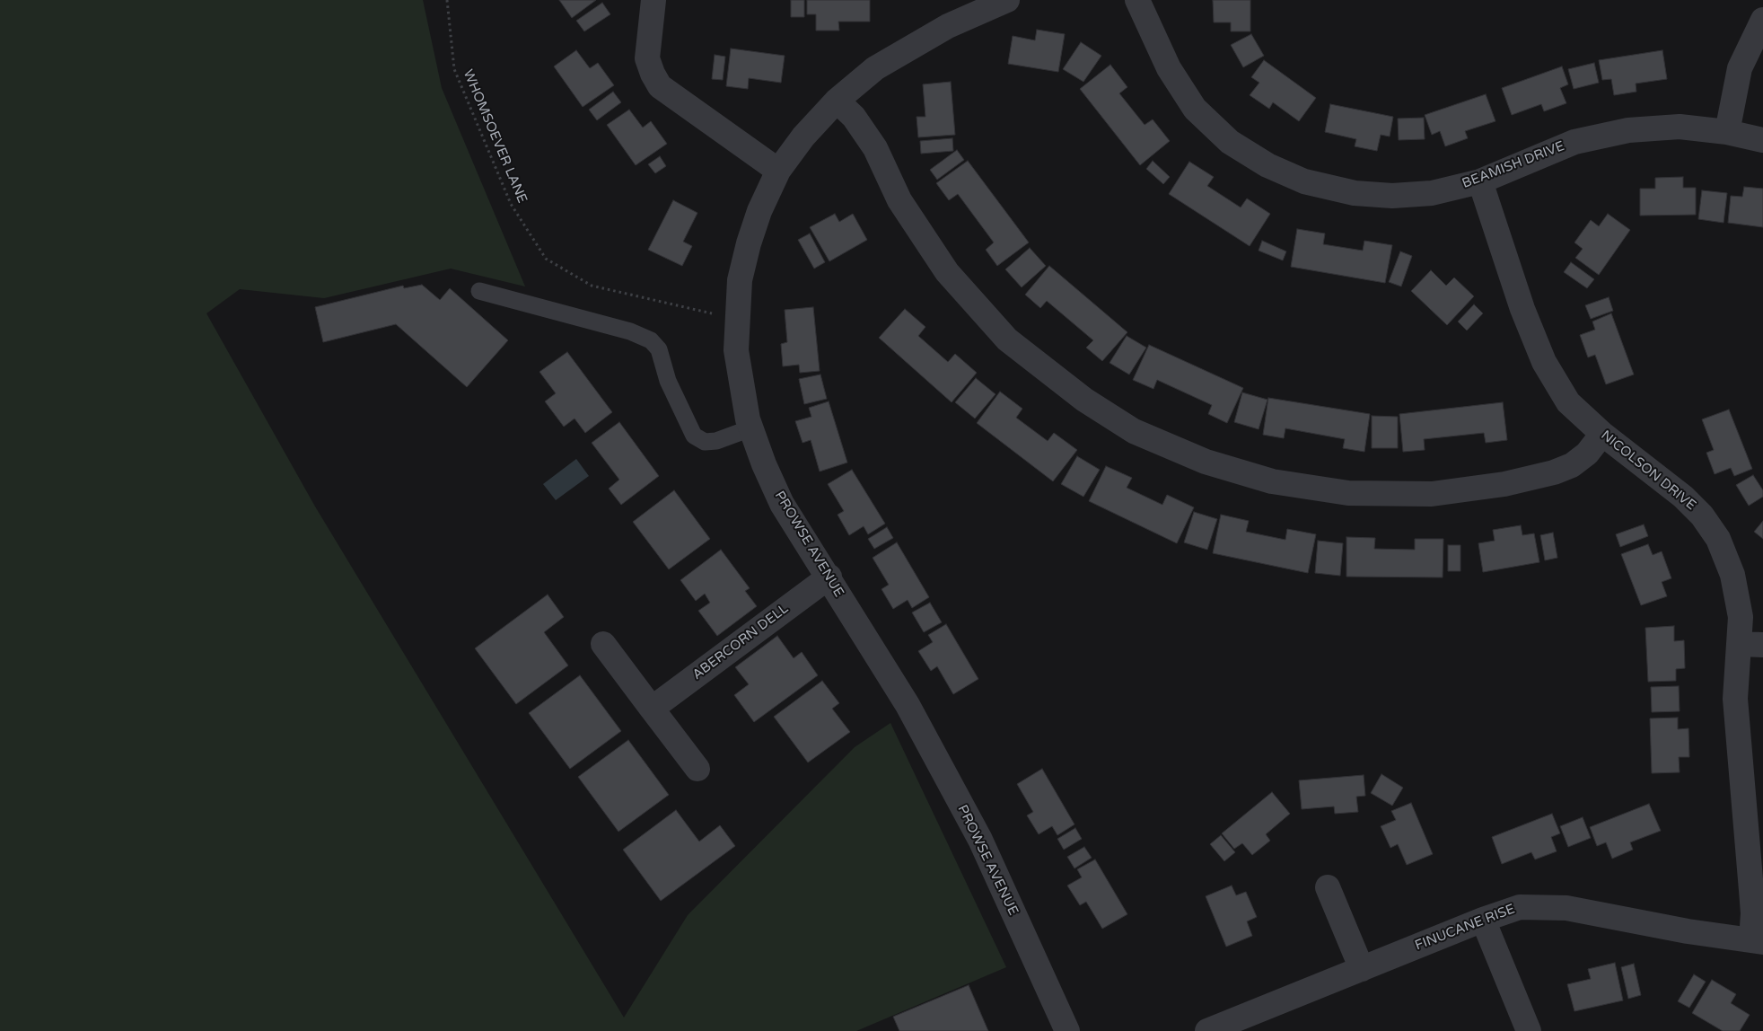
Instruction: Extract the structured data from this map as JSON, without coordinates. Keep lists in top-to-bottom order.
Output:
{
  "streets": {
    "street": [
      "BEAMISH DRIVE",
      "NICOLSON DRIVE",
      "PROWSE AVENUE",
      "ABERCORN DELL",
      "FINUCANE RISE"
    ],
    "path": ["WHOMSOEVER LANE"]
  },
  "crossings": [
    ["WHOMSOEVER LANE", "PROWSE AVENUE"],
    ["BEAMISH DRIVE", "NICOLSON DRIVE"],
    ["NICOLSON DRIVE", "FINUCANE RISE"],
    ["PROWSE AVENUE", "ABERCORN DELL"]
  ]
}
